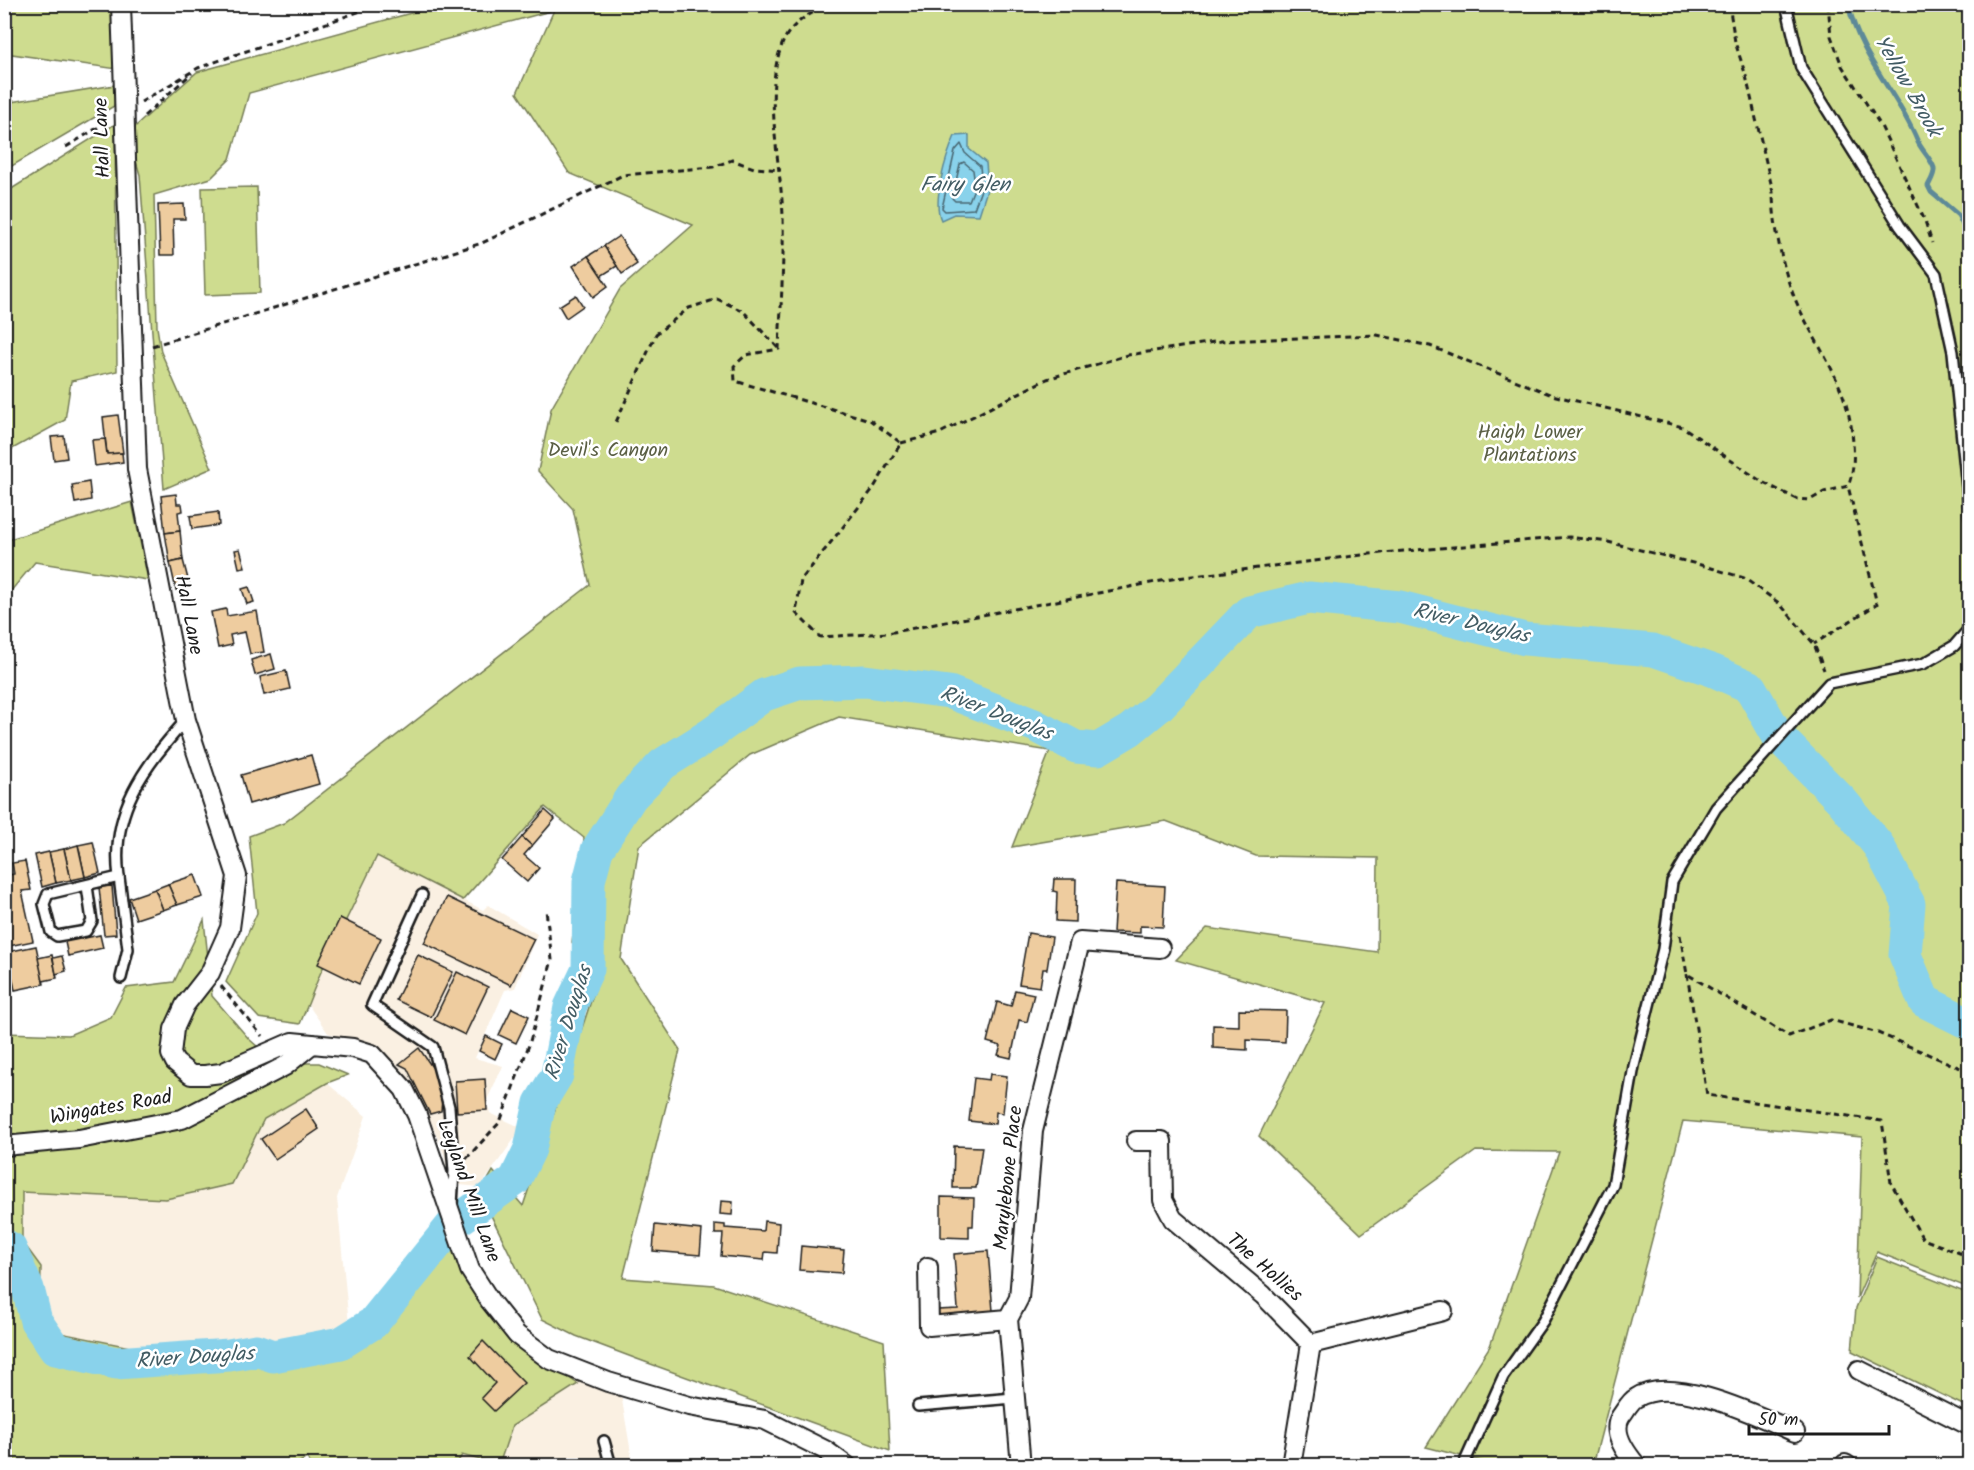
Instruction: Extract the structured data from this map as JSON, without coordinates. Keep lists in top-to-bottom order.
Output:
{
  "streets": {
    "street": [
      "Hall Lane",
      "Wingates Road",
      "Marylebone Place",
      "Leyland Mill Lane",
      "The Hollies"
    ]
  },
  "crossings": [
    ["Hall Lane", "Wingates Road"],
    ["Hall Lane", "Leyland Mill Lane"],
    ["Wingates Road", "Leyland Mill Lane"]
  ],
  "water": ["Yellow Brook", "Fairy Glen", "River Douglas"],
  "parks": ["Haigh Lower Plantations", "Devil's Canyon"],
  "scale_bar": "50 m"
}
